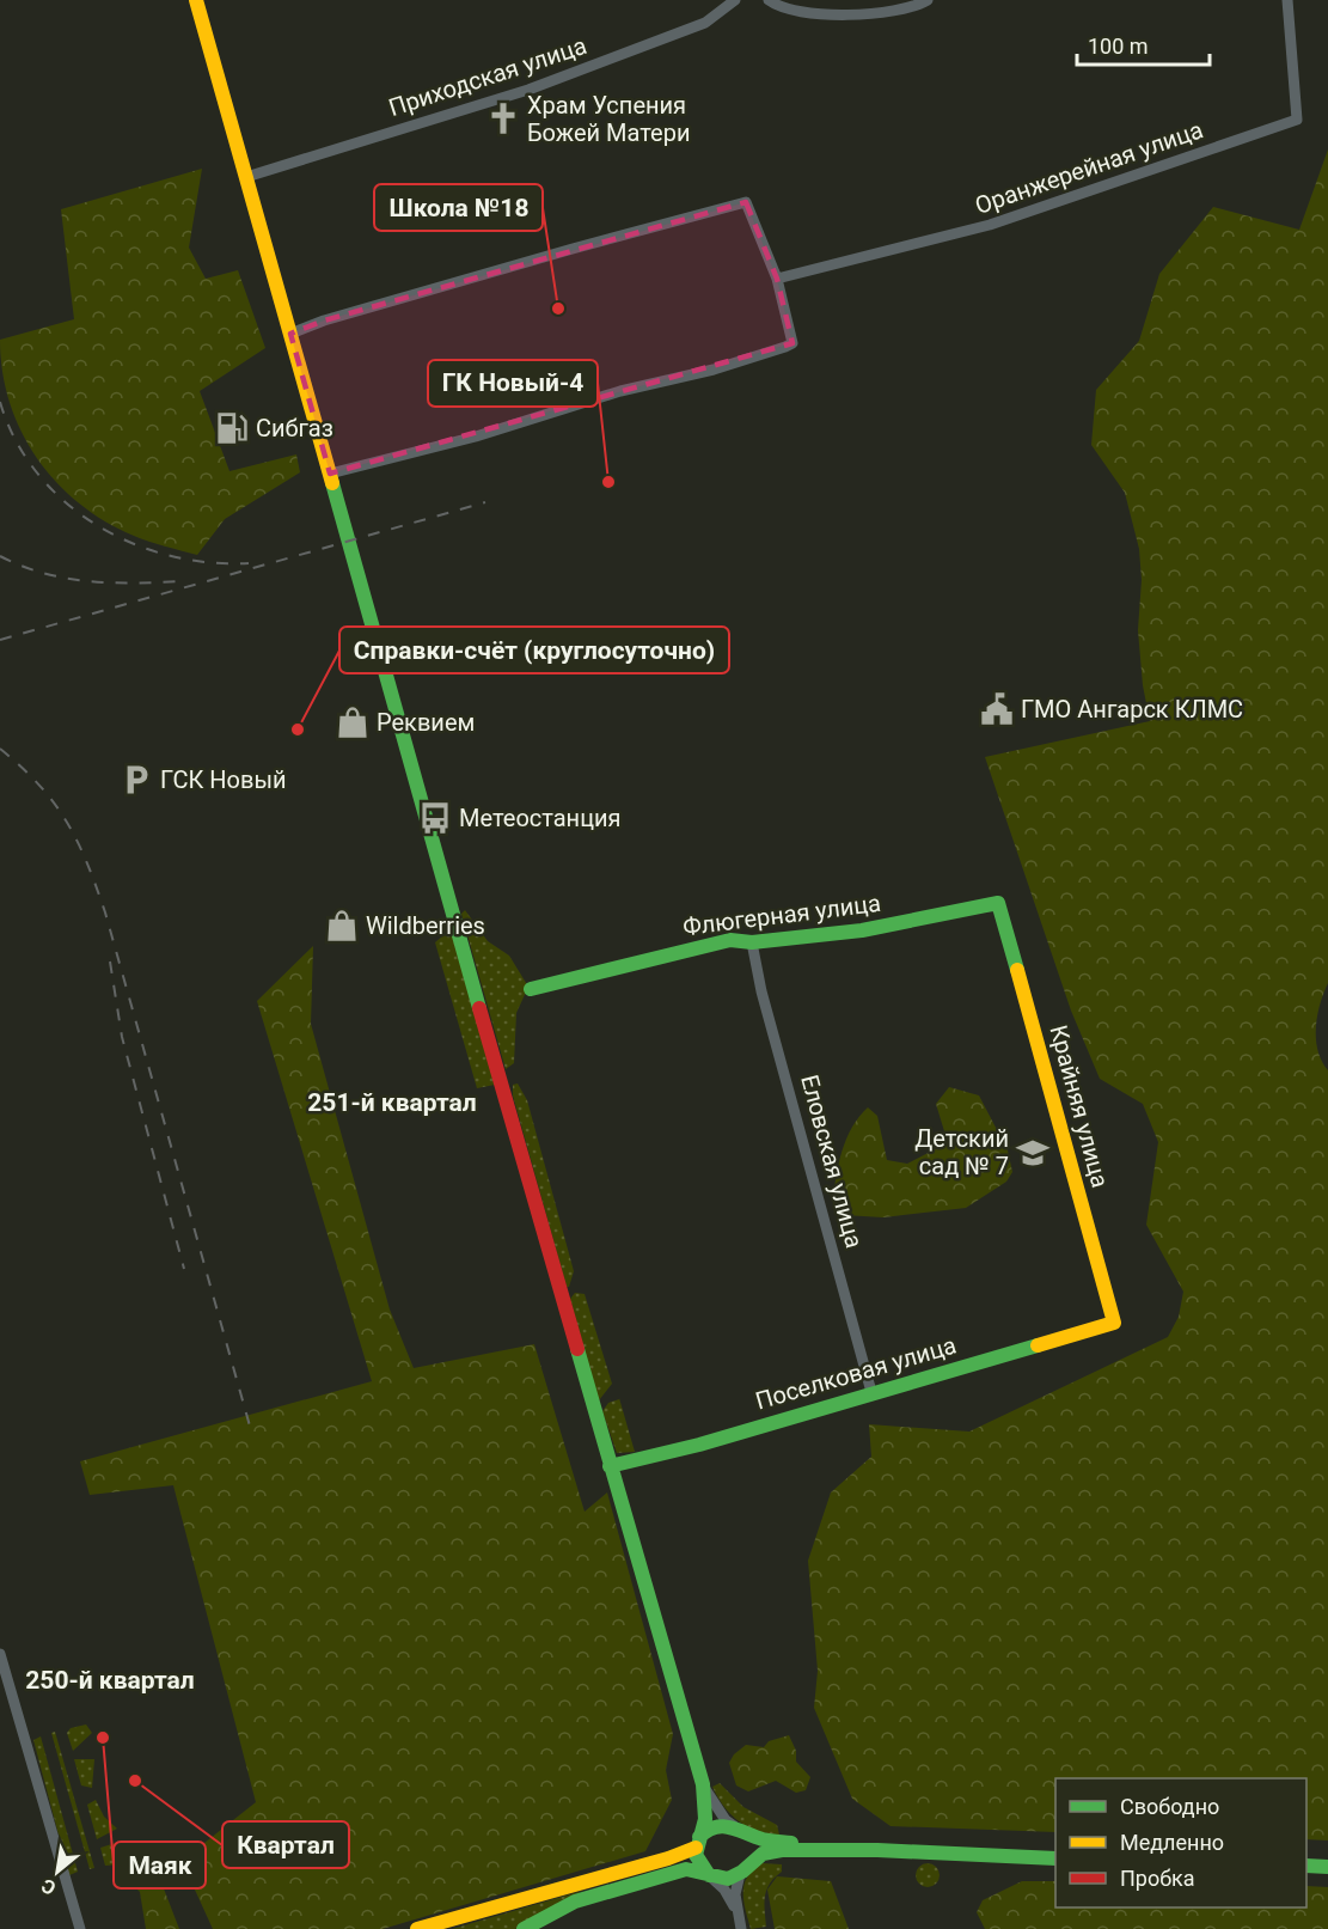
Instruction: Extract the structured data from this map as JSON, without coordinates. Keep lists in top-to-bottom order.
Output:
{
  "streets": {
    "street": [
      "Приходская улица",
      "Оранжерейная улица",
      "Флюгерная улица",
      "Крайняя улица",
      "Еловская улица",
      "Поселковая улица"
    ]
  },
  "crossings": [
    ["Флюгерная улица", "Крайняя улица"],
    ["Флюгерная улица", "Еловская улица"],
    ["Крайняя улица", "Поселковая улица"],
    ["Еловская улица", "Поселковая улица"]
  ],
  "districts": ["251-й квартал", "250-й квартал"],
  "places": {
    "church": ["Храм Успения Божей Матери"],
    "other": [
      "Школа №18",
      "ГК Новый-4",
      "Справки-счёт (круглосуточно)",
      "Маяк",
      "Квартал"
    ],
    "fuel station": ["Сибгаз"],
    "public building": ["ГМО Ангарск КЛМС"],
    "shop": ["Реквием", "Wildberries"],
    "parking": ["ГСК Новый"],
    "bus stop": ["Метеостанция"],
    "school or university": ["Детский сад № 7"]
  },
  "legend": ["Свободно", "Медленно", "Пробка"],
  "scale_bar": "100 m",
  "north": "bottom left"
}
